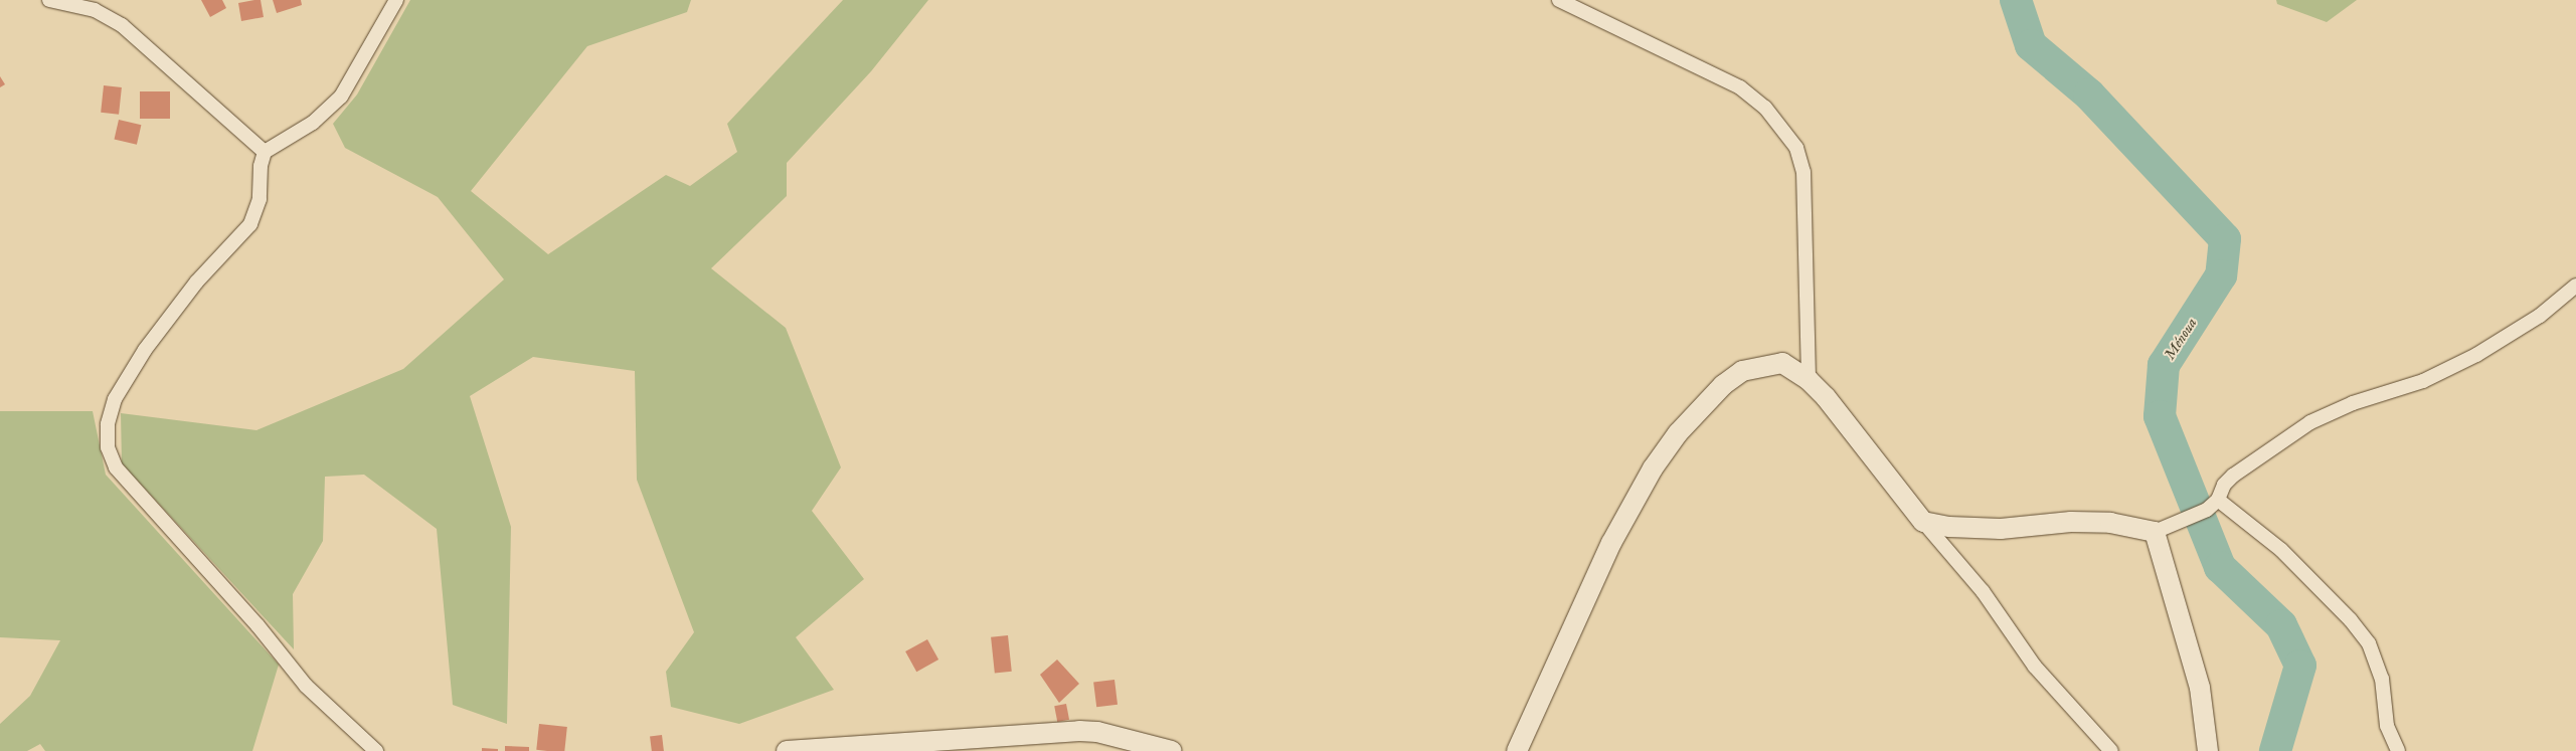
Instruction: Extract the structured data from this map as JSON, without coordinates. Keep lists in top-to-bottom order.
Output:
{
  "water": ["Ménoua"]
}
